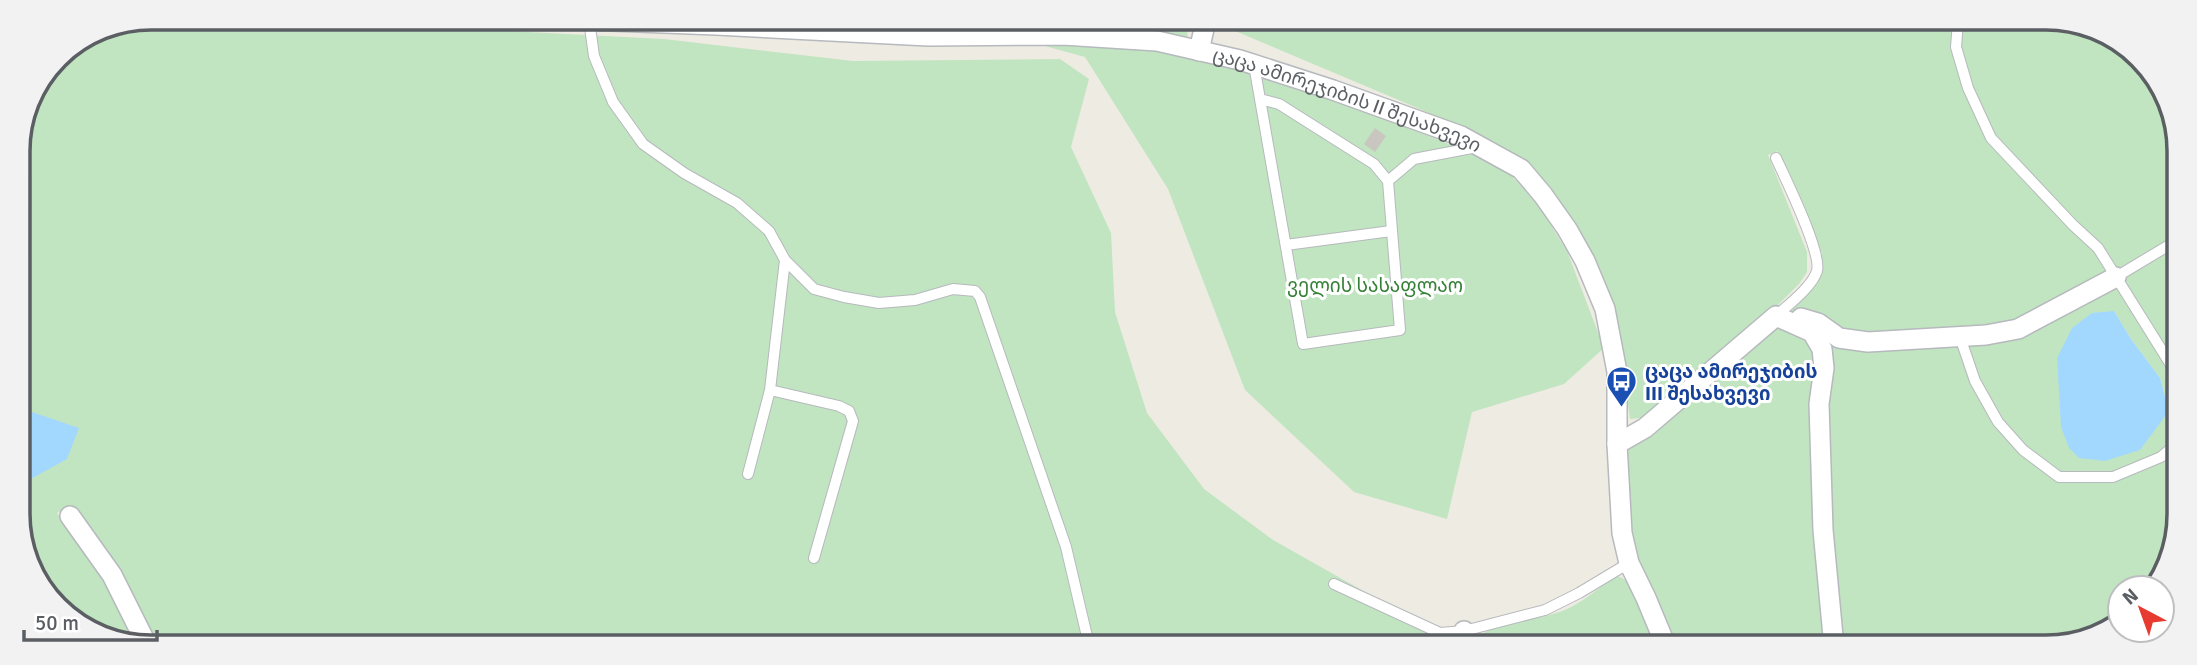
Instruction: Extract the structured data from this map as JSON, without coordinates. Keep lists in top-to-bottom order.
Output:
{
  "streets": {
    "street": ["ცაცა ამირეჯიბის II შესახვევი"]
  },
  "parks": ["ველის სასაფლაო"],
  "places": {
    "bus stop": ["ცაცა ამირეჯიბის III შესახვევი"]
  },
  "scale_bar": "50 m",
  "north": "top left"
}
